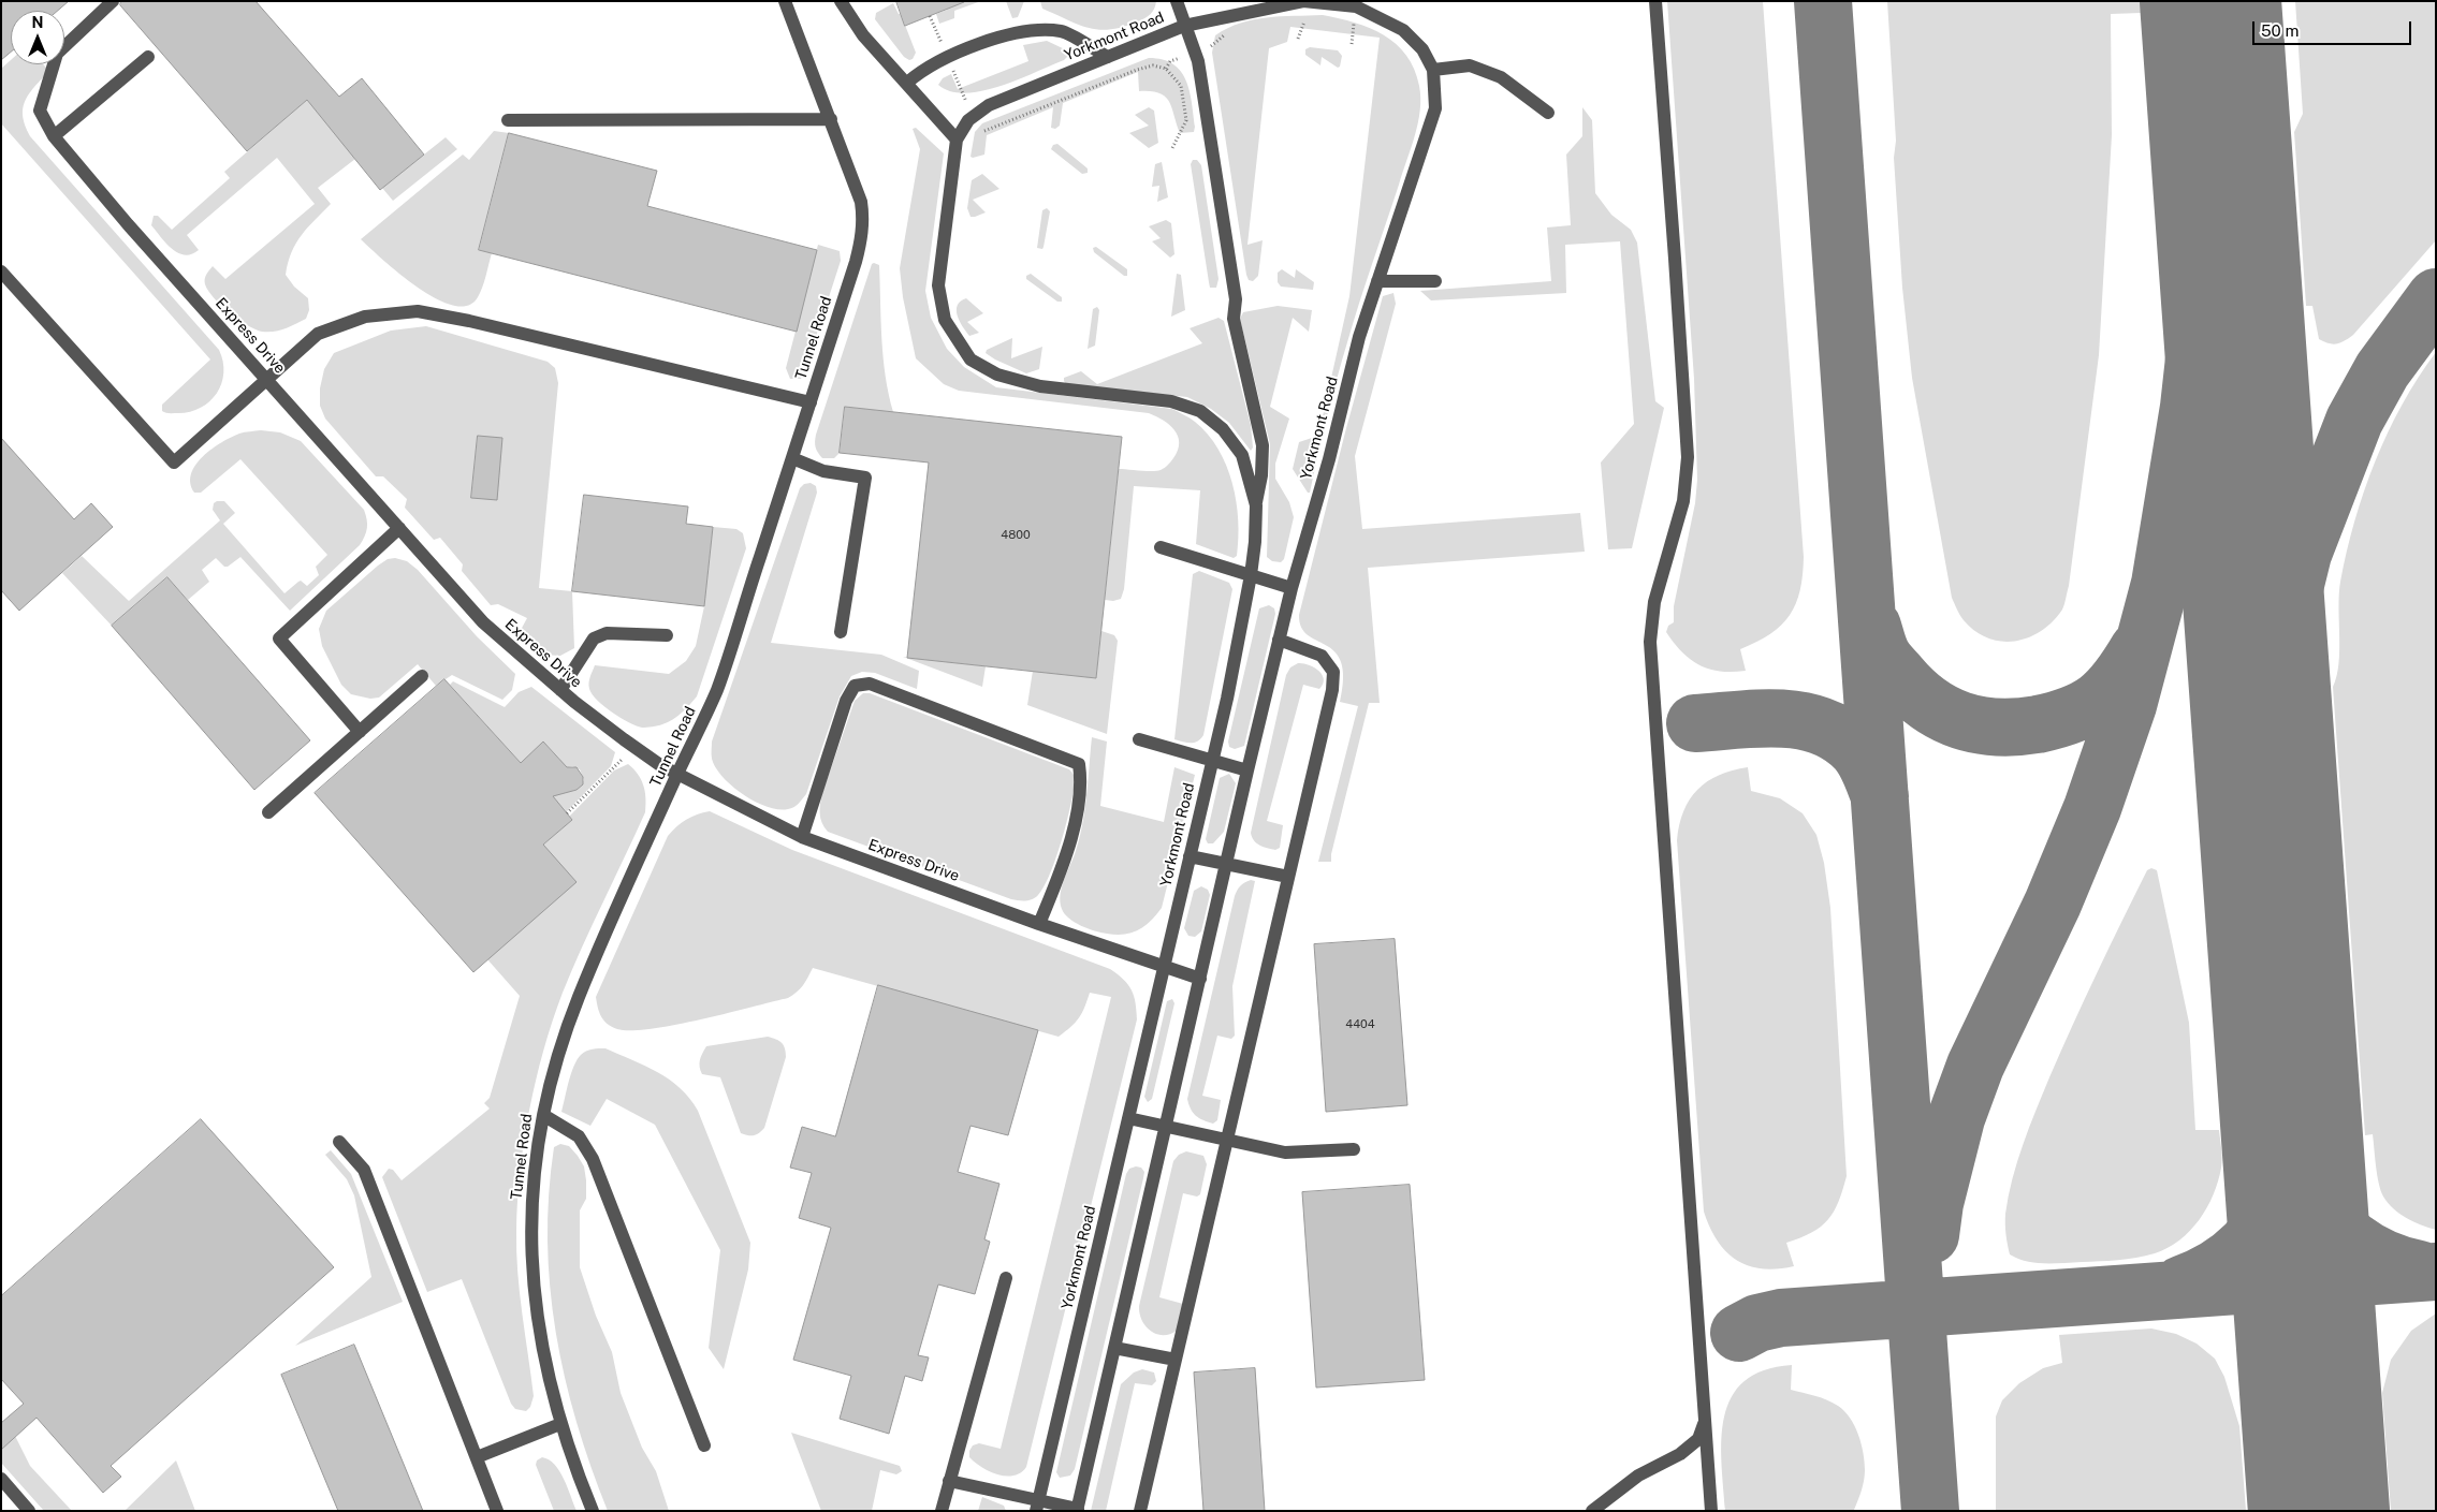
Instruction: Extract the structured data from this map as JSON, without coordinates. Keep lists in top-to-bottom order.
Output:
{
  "streets": {
    "street": ["Yorkmont Road", "Express Drive", "Tunnel Road"]
  },
  "crossings": [
    ["Yorkmont Road", "Express Drive"],
    ["Express Drive", "Tunnel Road"]
  ],
  "house_numbers": ["4800", "4404"],
  "scale_bar": "50 m",
  "north": "top"
}
